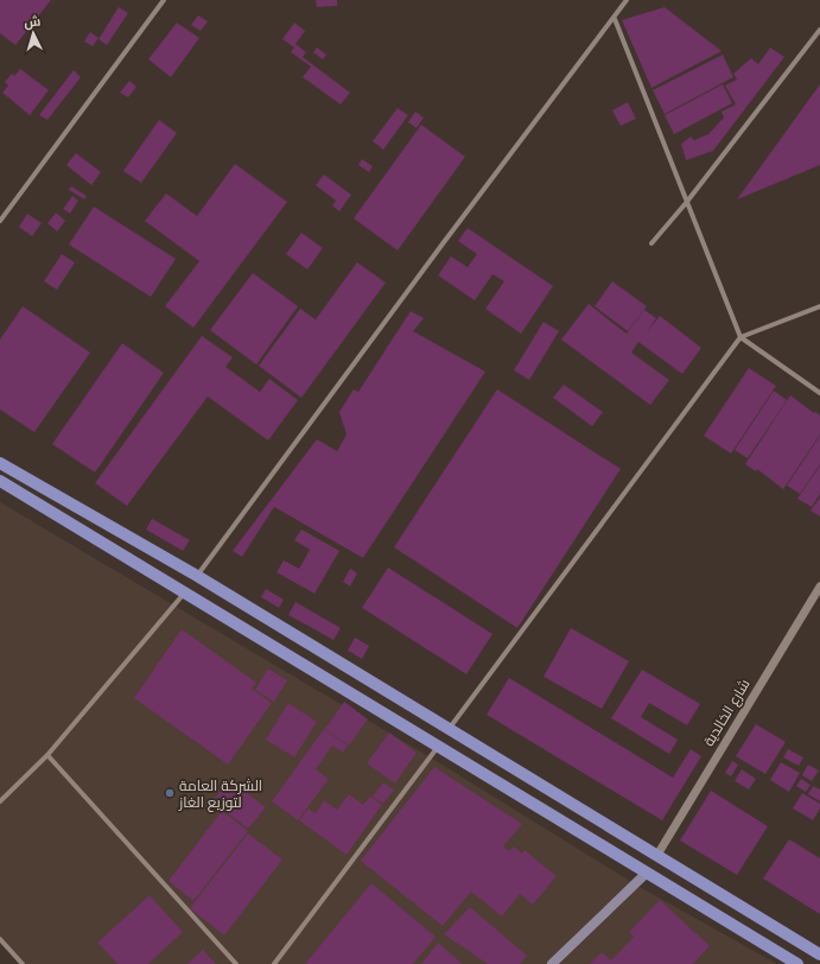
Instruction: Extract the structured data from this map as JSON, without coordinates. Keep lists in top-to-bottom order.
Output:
{
  "streets": {
    "street": ["شارع الخالدية"]
  },
  "places": ["الشركة العامة لتوزيع الغاز"],
  "north": "top"
}
